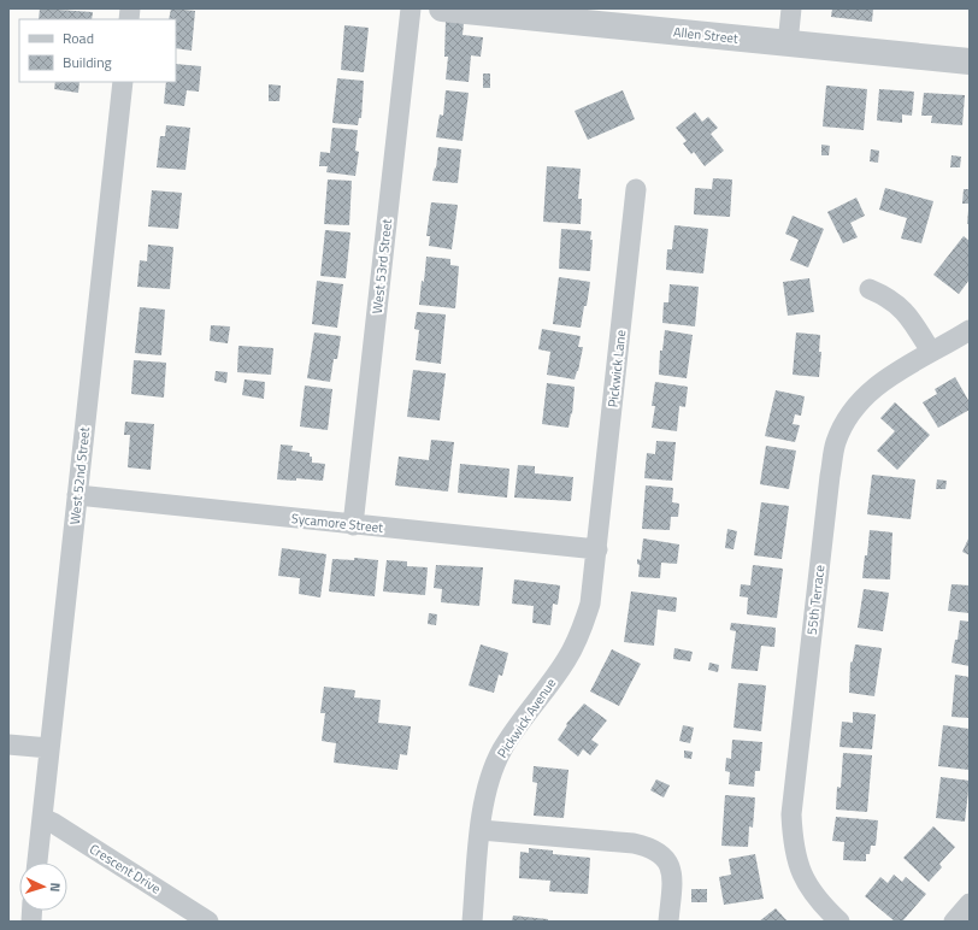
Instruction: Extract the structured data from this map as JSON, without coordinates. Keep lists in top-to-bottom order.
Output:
{
  "streets": {
    "street": [
      "Allen Street",
      "West 53rd Street",
      "Pickwick Lane",
      "West 52nd Street",
      "Sycamore Street",
      "55th Terrace",
      "Pickwick Avenue",
      "Crescent Drive"
    ]
  },
  "crossings": [
    ["West 53rd Street", "Sycamore Street"],
    ["Pickwick Lane", "Sycamore Street"],
    ["Pickwick Lane", "Pickwick Avenue"],
    ["West 52nd Street", "Sycamore Street"],
    ["West 52nd Street", "Crescent Drive"],
    ["Sycamore Street", "Pickwick Avenue"]
  ],
  "legend": ["Road", "Building"],
  "north": "right"
}
